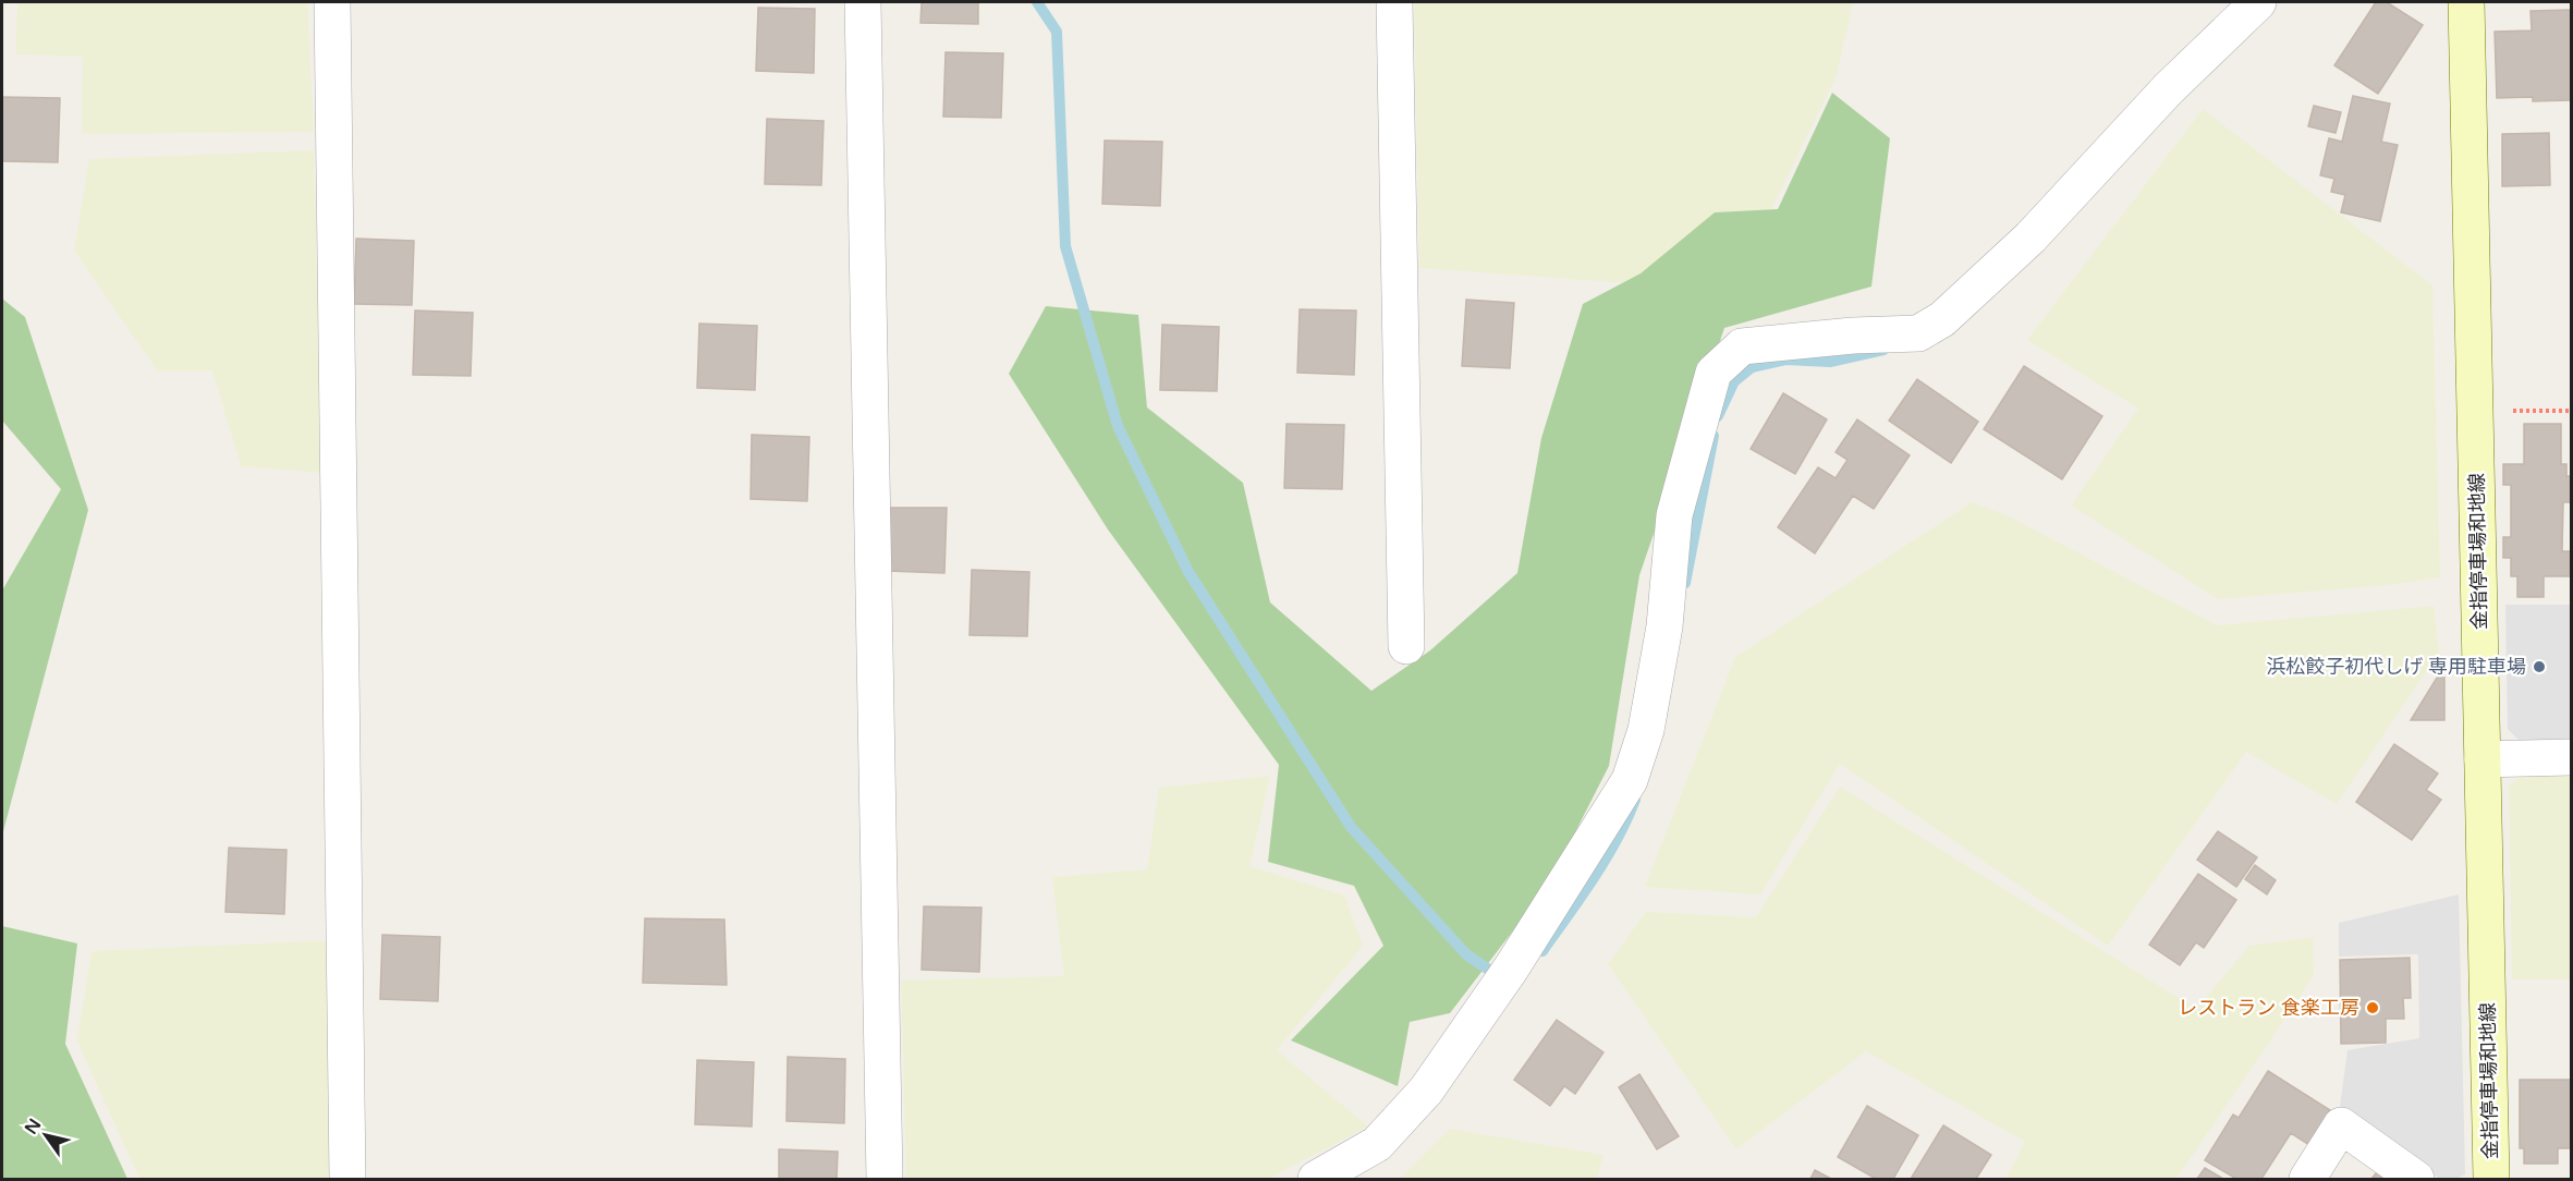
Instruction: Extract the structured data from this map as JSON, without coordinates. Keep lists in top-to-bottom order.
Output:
{
  "streets": {
    "main road": ["金指停車場和地線"]
  },
  "places": ["浜松餃子初代しげ 専用駐車場", "レストラン 食楽工房"],
  "north": "top left"
}
